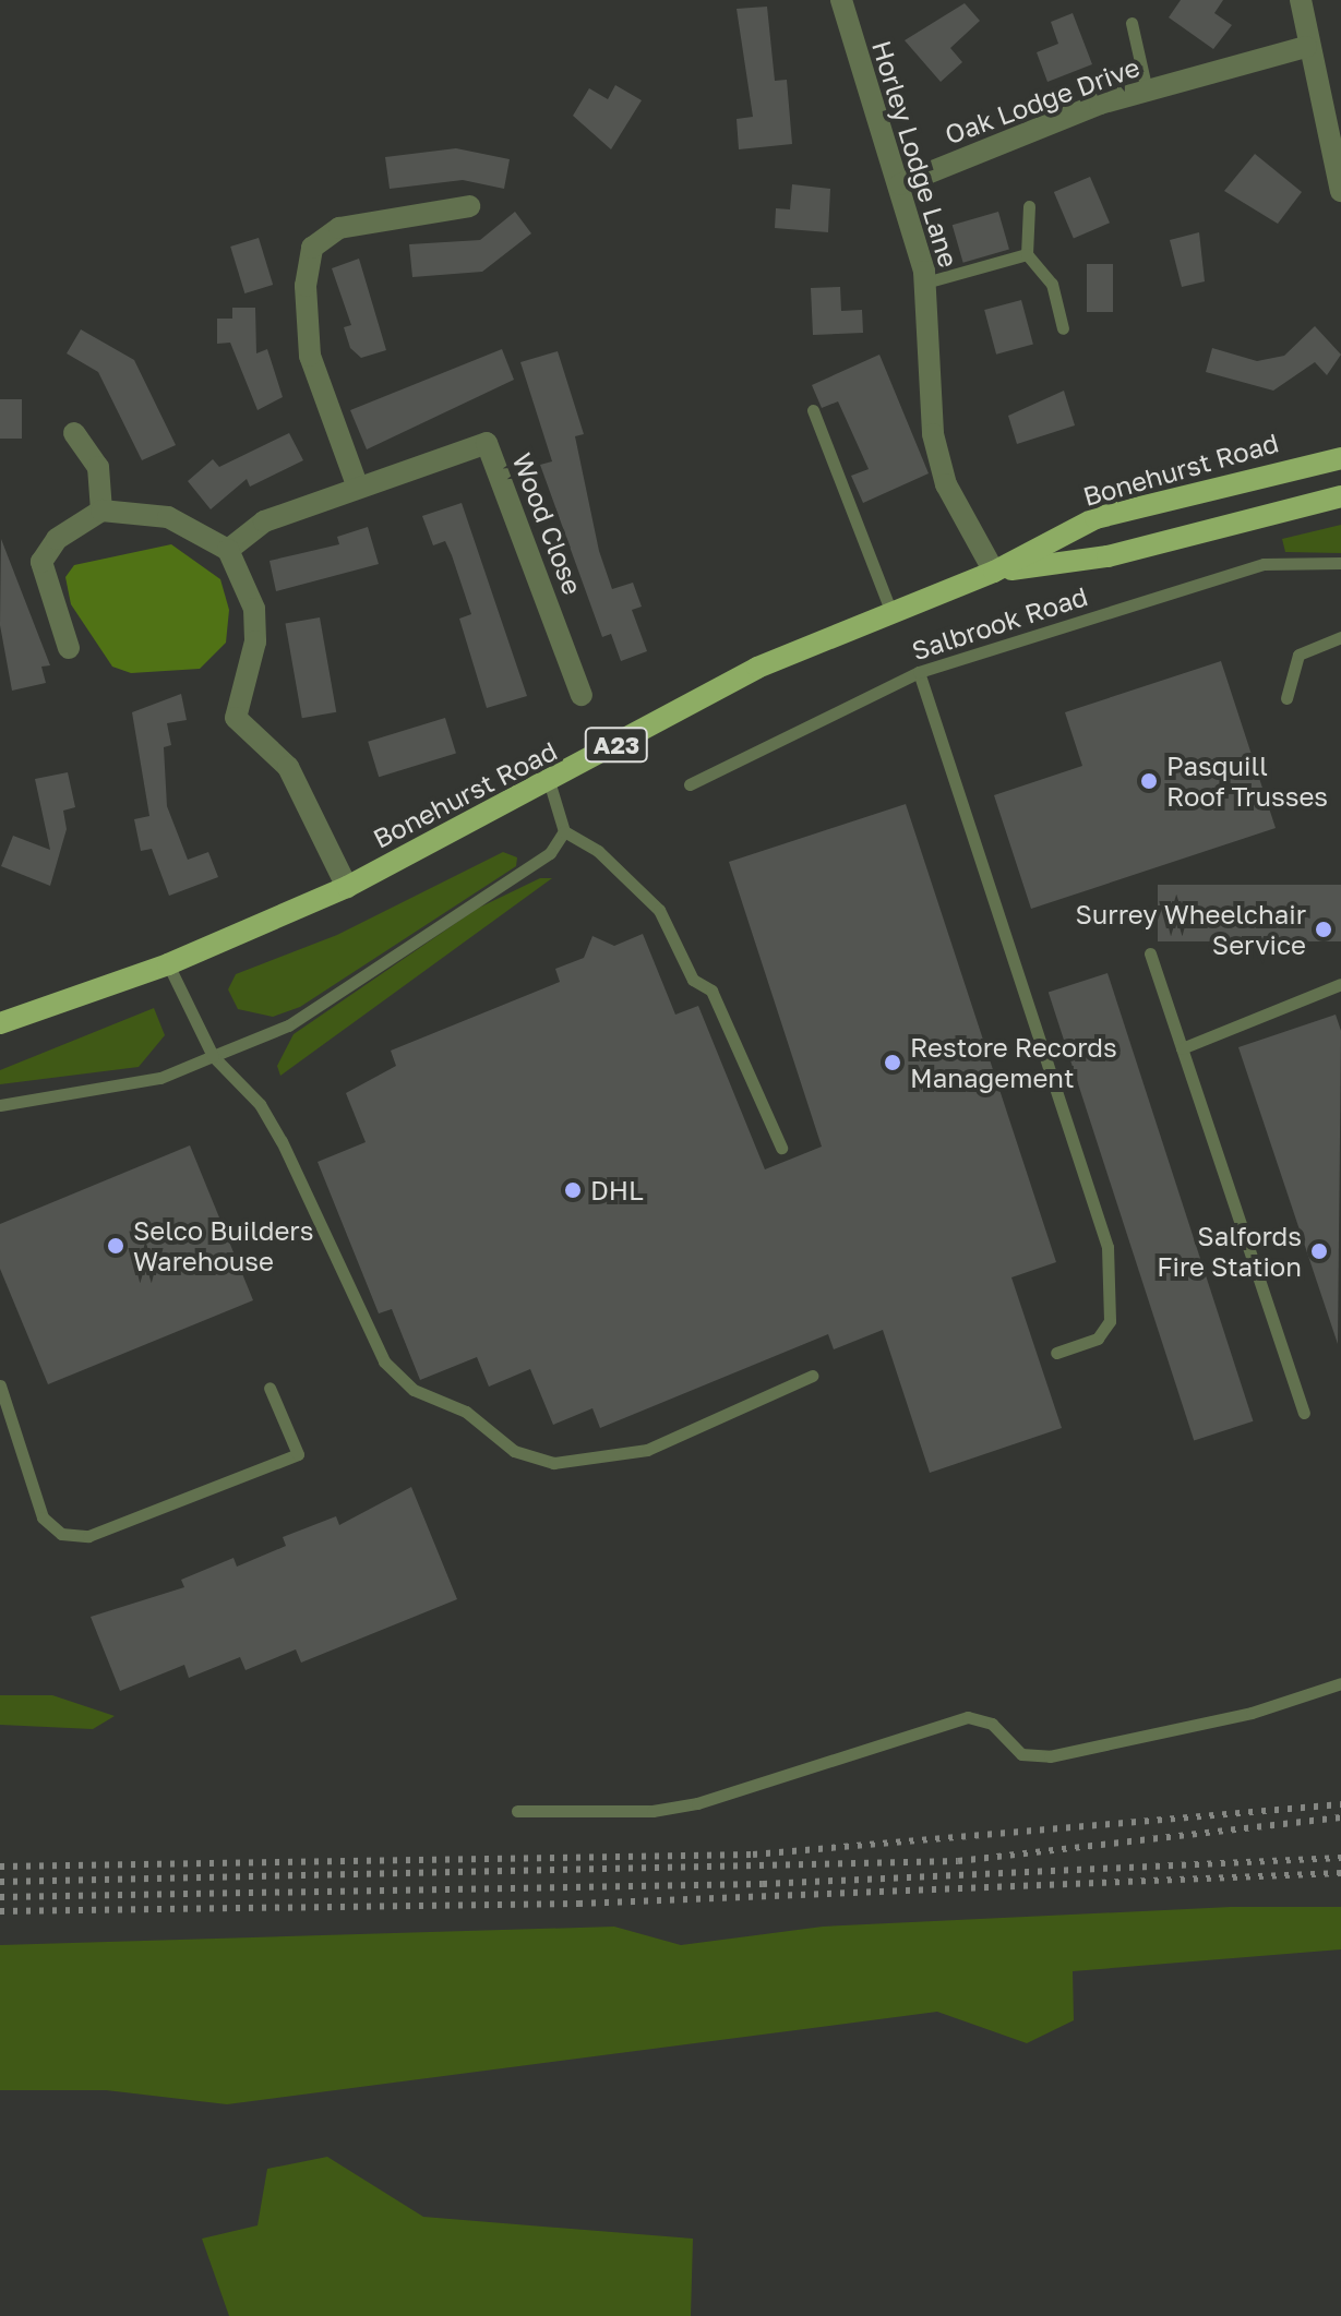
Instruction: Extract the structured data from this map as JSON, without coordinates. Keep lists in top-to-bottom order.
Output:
{
  "streets": {
    "main road": ["Bonehurst Road", "A23"],
    "street": ["Oak Lodge Drive", "Horley Lodge Lane", "Wood Close"],
    "lane": ["Salbrook Road"]
  },
  "crossings": [
    ["Oak Lodge Drive", "Horley Lodge Lane"],
    ["Horley Lodge Lane", "Bonehurst Road"]
  ],
  "places": [
    "Pasquill Roof Trusses",
    "Surrey Wheelchair Service",
    "Restore Records Management",
    "DHL",
    "Selco Builders Warehouse",
    "Salfords Fire Station"
  ]
}
